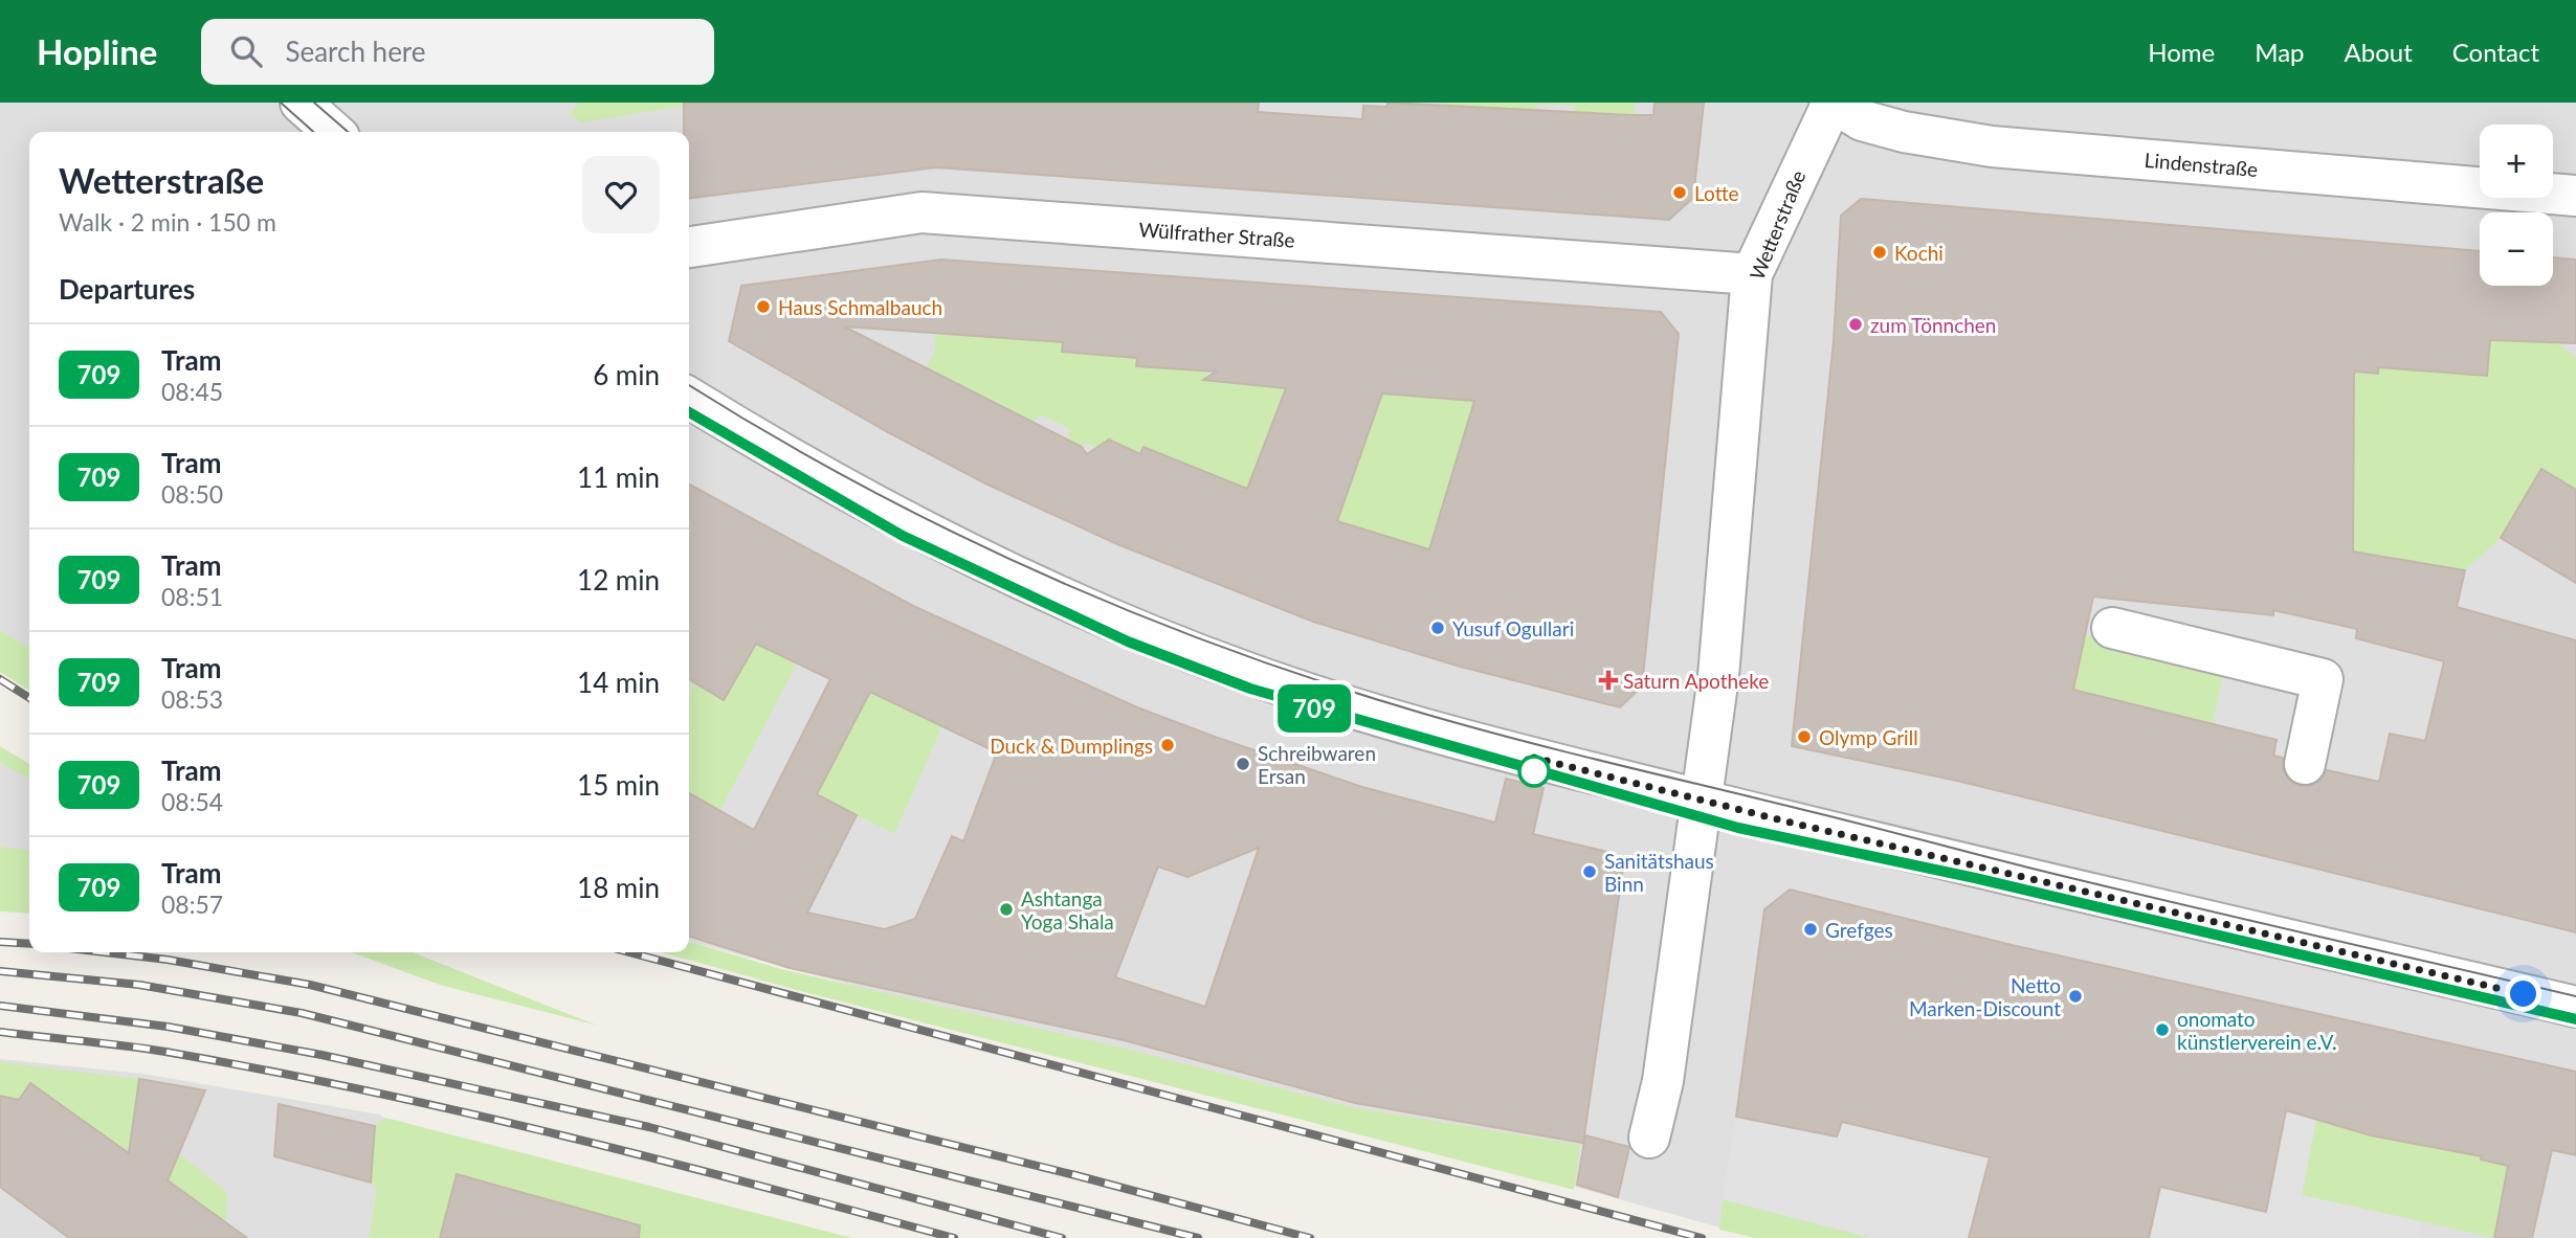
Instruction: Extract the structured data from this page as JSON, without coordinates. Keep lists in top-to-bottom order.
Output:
{
  "streets": {
    "street": ["Lindenstraße", "Wetterstraße", "Wülfrather Straße"]
  },
  "crossings": [
    ["Lindenstraße", "Wetterstraße"],
    ["Wetterstraße", "Wülfrather Straße"]
  ],
  "places": {
    "other": [
      "Lotte",
      "Kochi",
      "Haus Schmalbauch",
      "zum Tönnchen",
      "Yusuf Ogullari",
      "Olymp Grill",
      "Duck & Dumplings",
      "Schreibwaren Ersan",
      "Sanitätshaus Binn",
      "Ashtanga Yoga Shala",
      "Grefges",
      "Netto Marken-Discount",
      "onomato künstlerverein e.V."
    ],
    "health": ["Saturn Apotheke"]
  },
  "lines": ["tram line 709"],
  "page": {
    "header": "Hopline",
    "search": "Search here",
    "nav": [
      "Home",
      "Map",
      "About",
      "Contact"
    ],
    "on_map": "709",
    "map_buttons": ["+", "−"],
    "heading": [
      ["Wetterstraße", "Walk · 2 min · 150 m"],
      "Departures"
    ],
    "list": [
      {
        "mark": "709",
        "name": "Tram",
        "note": "08:45",
        "value": "6 min"
      },
      {
        "mark": "709",
        "name": "Tram",
        "note": "08:50",
        "value": "11 min"
      },
      {
        "mark": "709",
        "name": "Tram",
        "note": "08:51",
        "value": "12 min"
      },
      {
        "mark": "709",
        "name": "Tram",
        "note": "08:53",
        "value": "14 min"
      },
      {
        "mark": "709",
        "name": "Tram",
        "note": "08:54",
        "value": "15 min"
      },
      {
        "mark": "709",
        "name": "Tram",
        "note": "08:57",
        "value": "18 min"
      }
    ]
  }
}
